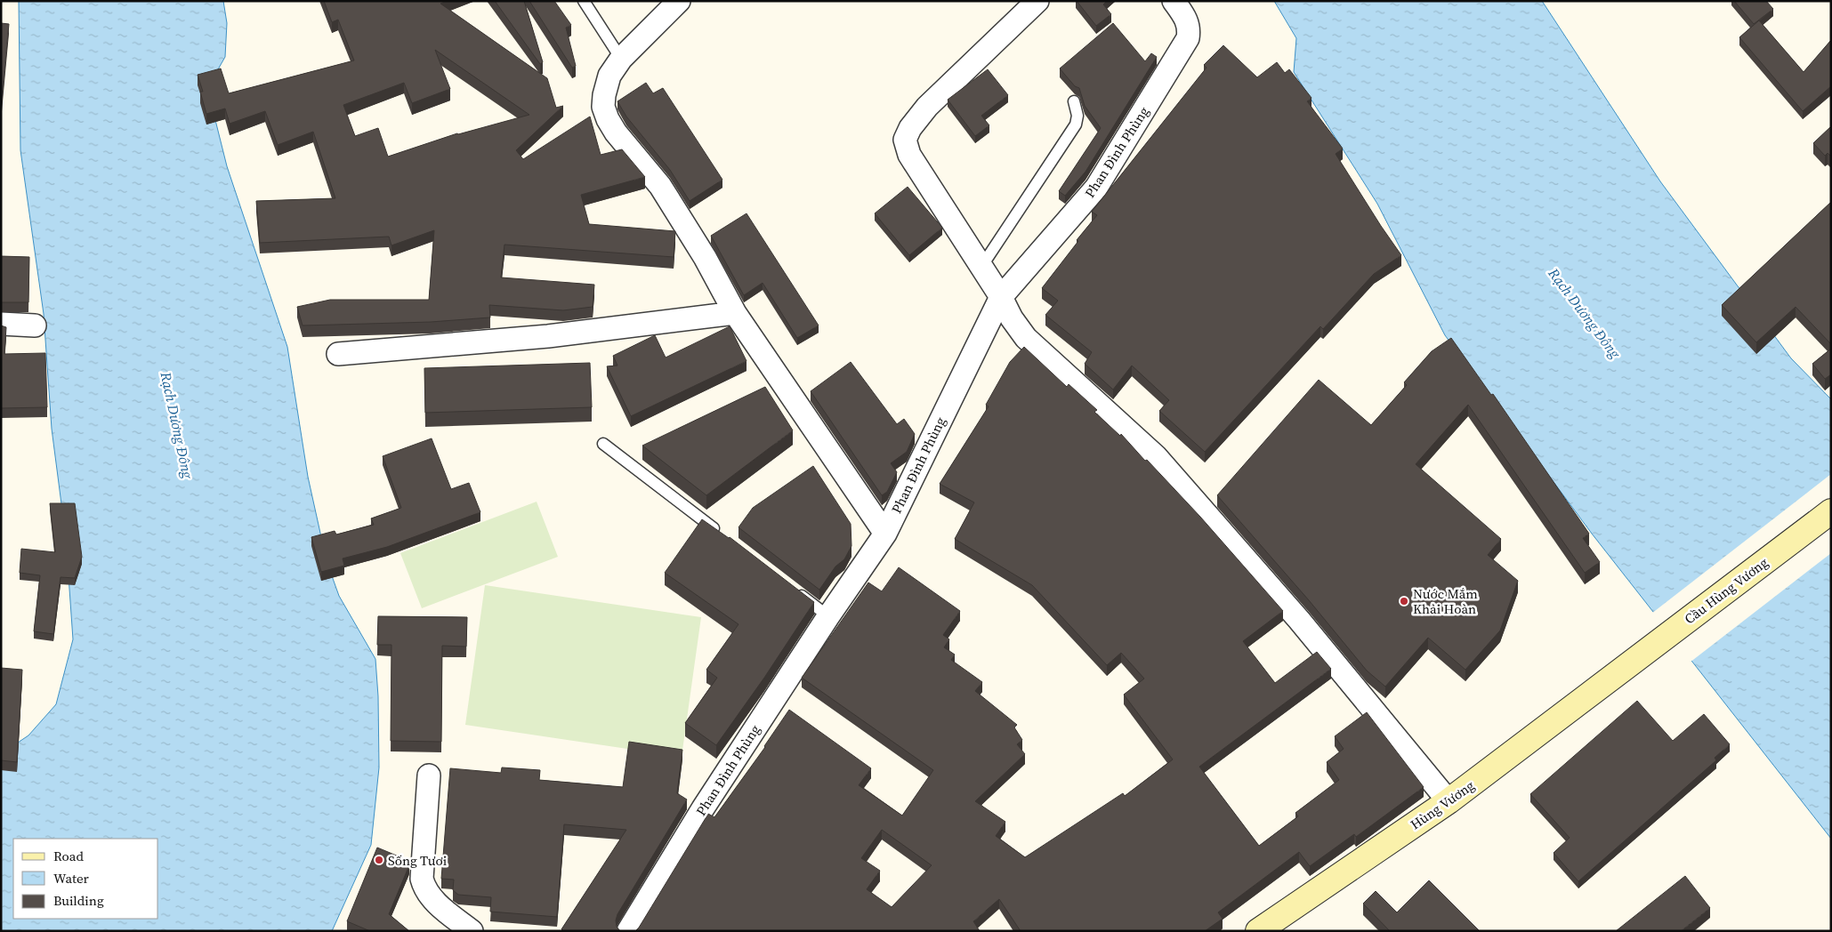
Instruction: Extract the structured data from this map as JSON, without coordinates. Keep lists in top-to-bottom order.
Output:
{
  "streets": {
    "main road": ["Cầu Hùng Vương", "Hùng Vương"],
    "street": ["Phan Đình Phùng"]
  },
  "crossings": [
    ["Cầu Hùng Vương", "Hùng Vương"]
  ],
  "water": ["Rạch Dương Đông"],
  "places": ["Nước Mắm Khải Hoàn", "Sống Tươi"],
  "legend": ["Road", "Water", "Building"]
}
